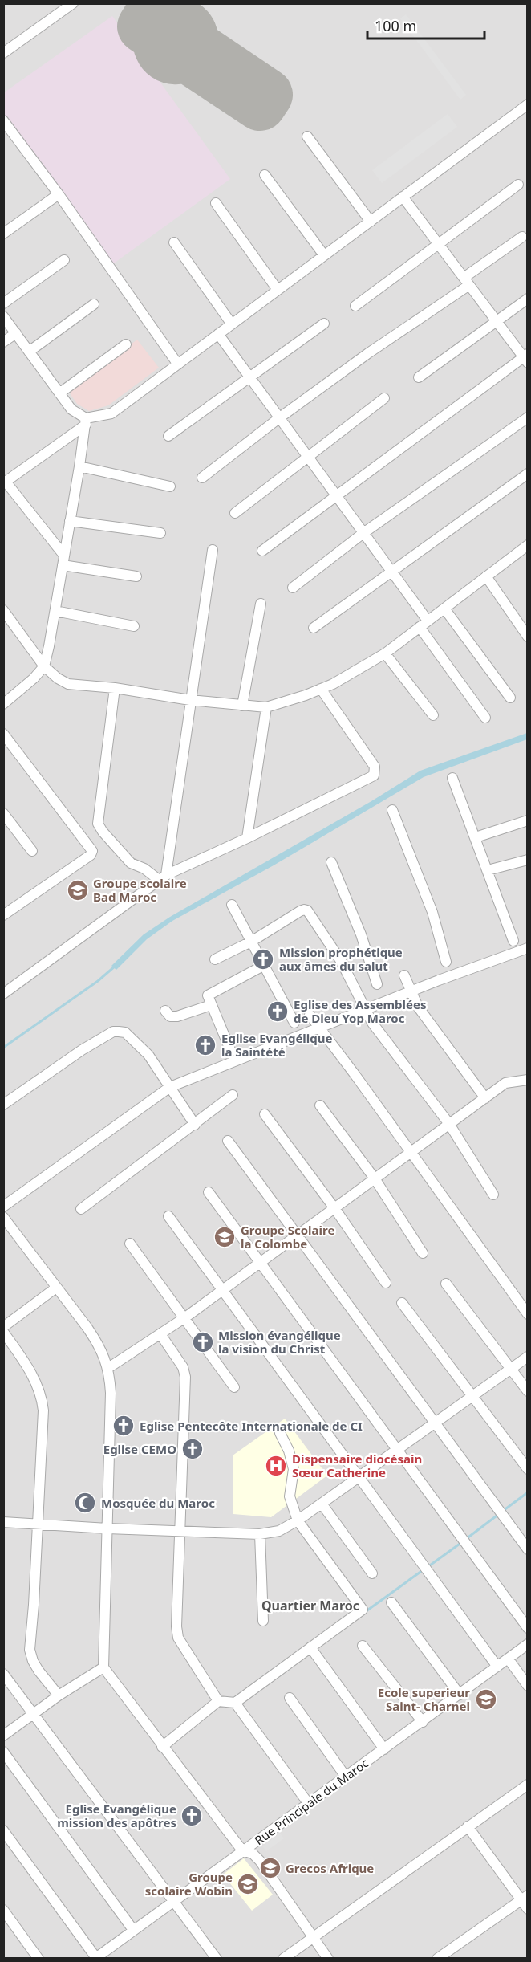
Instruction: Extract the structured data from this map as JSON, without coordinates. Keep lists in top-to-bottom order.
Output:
{
  "streets": {
    "street": ["Rue Principale du Maroc"]
  },
  "districts": ["Quartier Maroc"],
  "places": {
    "school or university": [
      "Groupe scolaire Bad Maroc",
      "Groupe Scolaire la Colombe",
      "Ecole superieur Saint- Charnel",
      "Grecos Afrique",
      "Groupe scolaire Wobin"
    ],
    "church": [
      "Mission prophétique aux âmes du salut",
      "Eglise des Assemblées de Dieu Yop Maroc",
      "Eglise Evangélique la Saintété",
      "Mission évangélique la vision du Christ",
      "Eglise Pentecôte Internationale de CI",
      "Eglise CEMO",
      "Eglise Evangélique mission des apôtres"
    ],
    "hospital": ["Dispensaire diocésain Sœur Catherine"],
    "mosque": ["Mosquée du Maroc"]
  },
  "scale_bar": "100 m"
}
